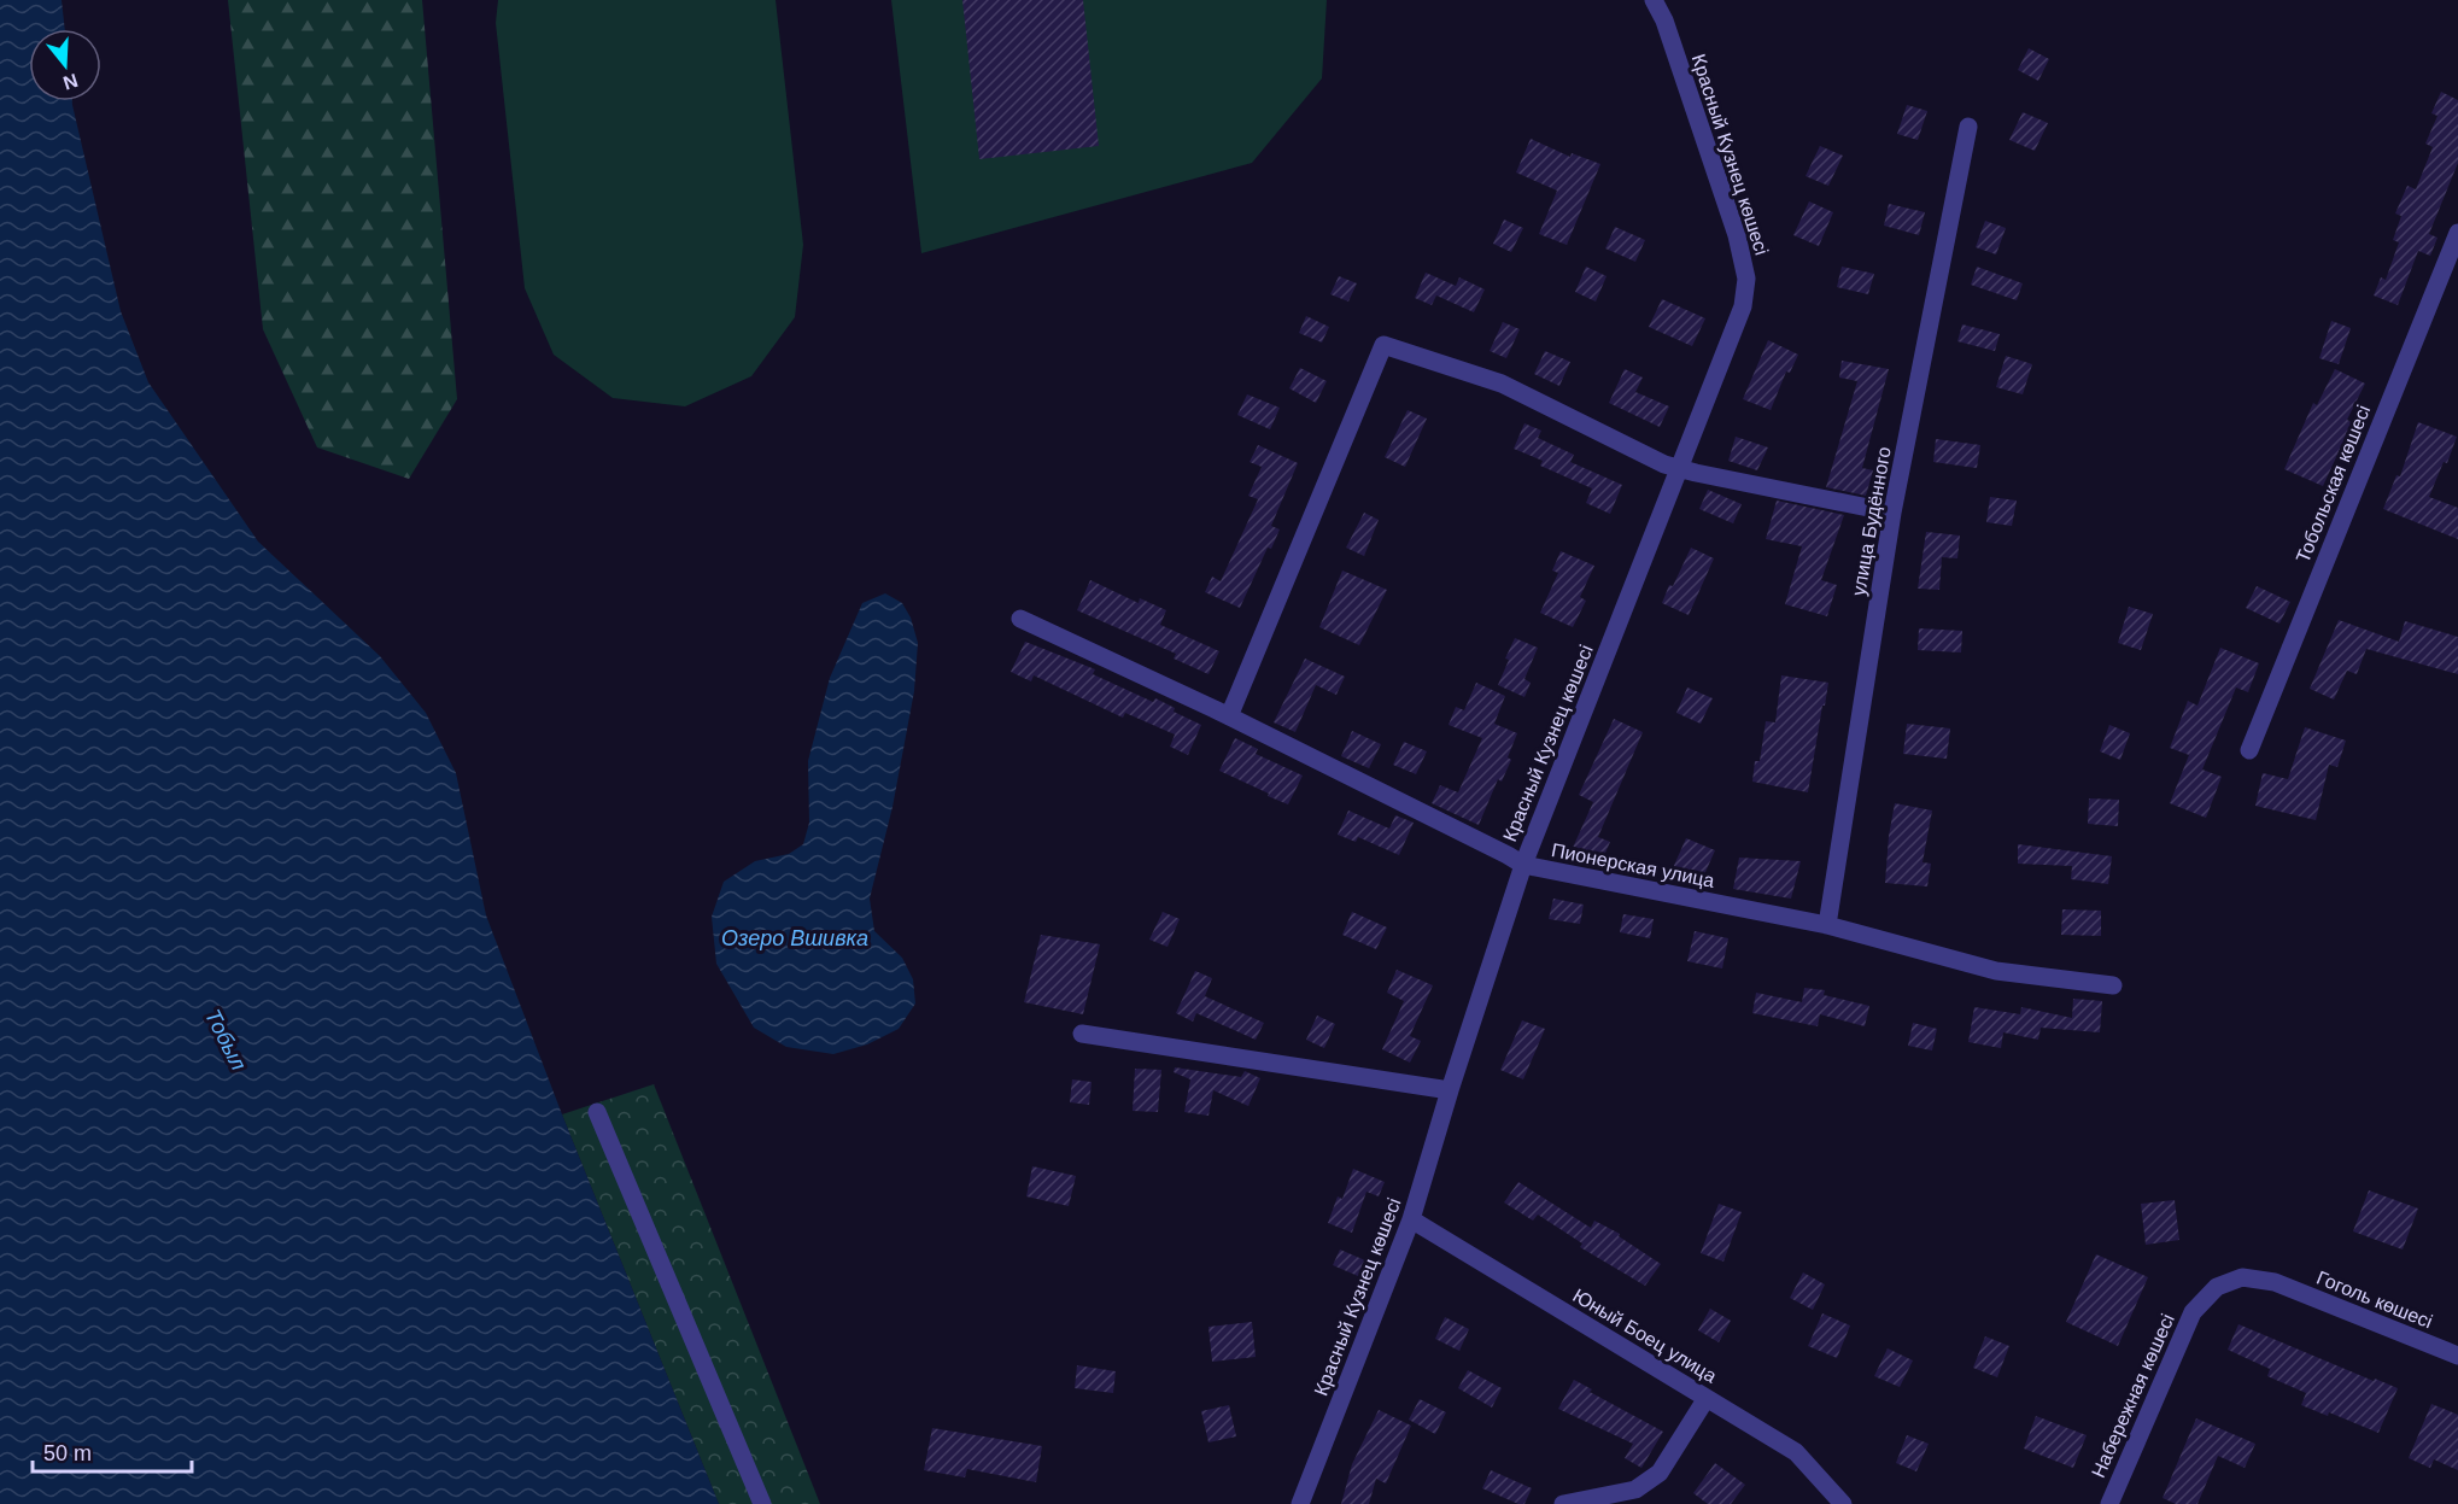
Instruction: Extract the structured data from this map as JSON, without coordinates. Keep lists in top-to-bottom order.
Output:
{
  "streets": {
    "street": [
      "Красный Кузнец көшесі",
      "Тобольская көшесі",
      "улица Будённого",
      "Пионерская улица",
      "Гоголь көшесі",
      "Юный Боец улица",
      "Набережная көшесі"
    ]
  },
  "crossings": [
    ["Красный Кузнец көшесі", "Пионерская улица"],
    ["Красный Кузнец көшесі", "Юный Боец улица"],
    ["улица Будённого", "Пионерская улица"],
    ["Гоголь көшесі", "Набережная көшесі"]
  ],
  "water": ["Озеро Вшивка", "Тобыл"],
  "scale_bar": "50 m",
  "north": "bottom"
}
